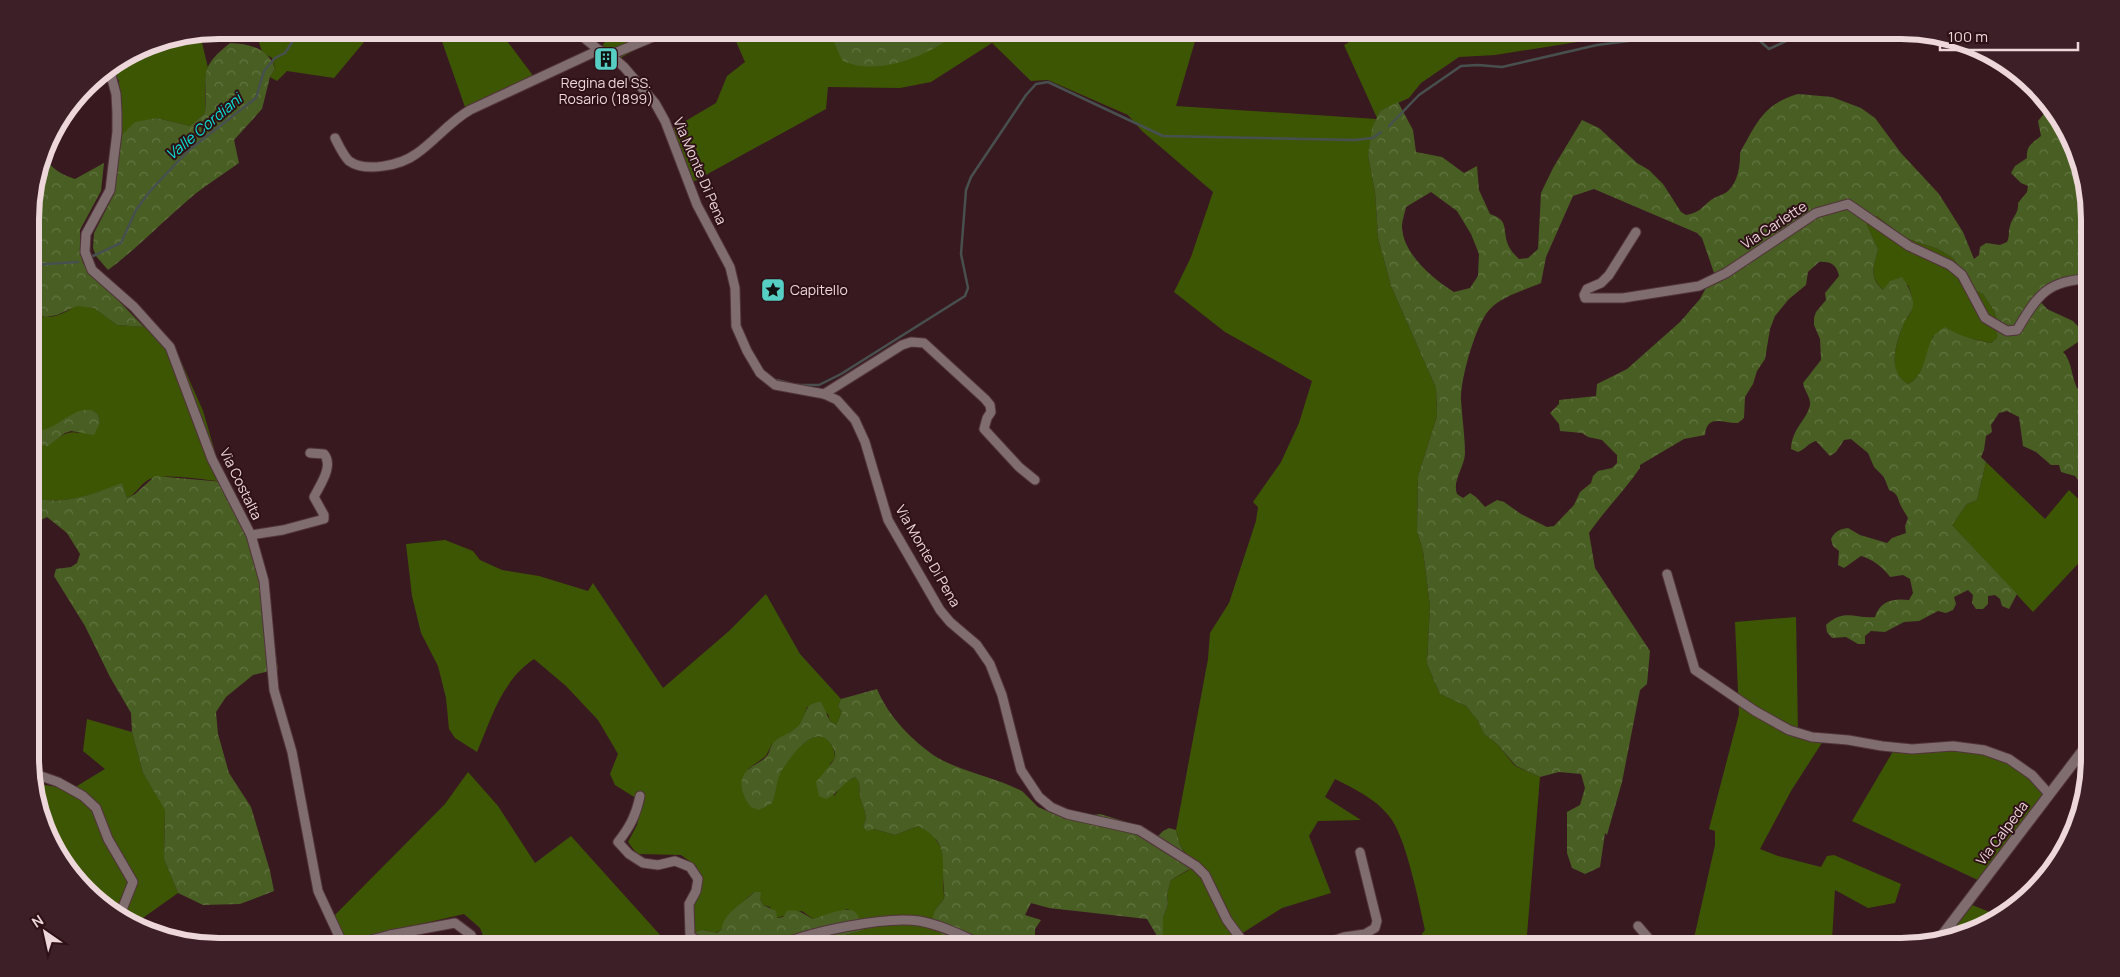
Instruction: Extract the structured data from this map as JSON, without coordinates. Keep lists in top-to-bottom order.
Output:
{
  "streets": {
    "street": [
      "Via Monte Di Pena",
      "Via Carlette",
      "Via Costalta",
      "Via Calpeda"
    ]
  },
  "water": ["Valle Cordiani"],
  "places": {
    "building": ["Regina del SS. Rosario (1899)"],
    "place": ["Capitello"]
  },
  "scale_bar": "100 m",
  "north": "top left"
}
